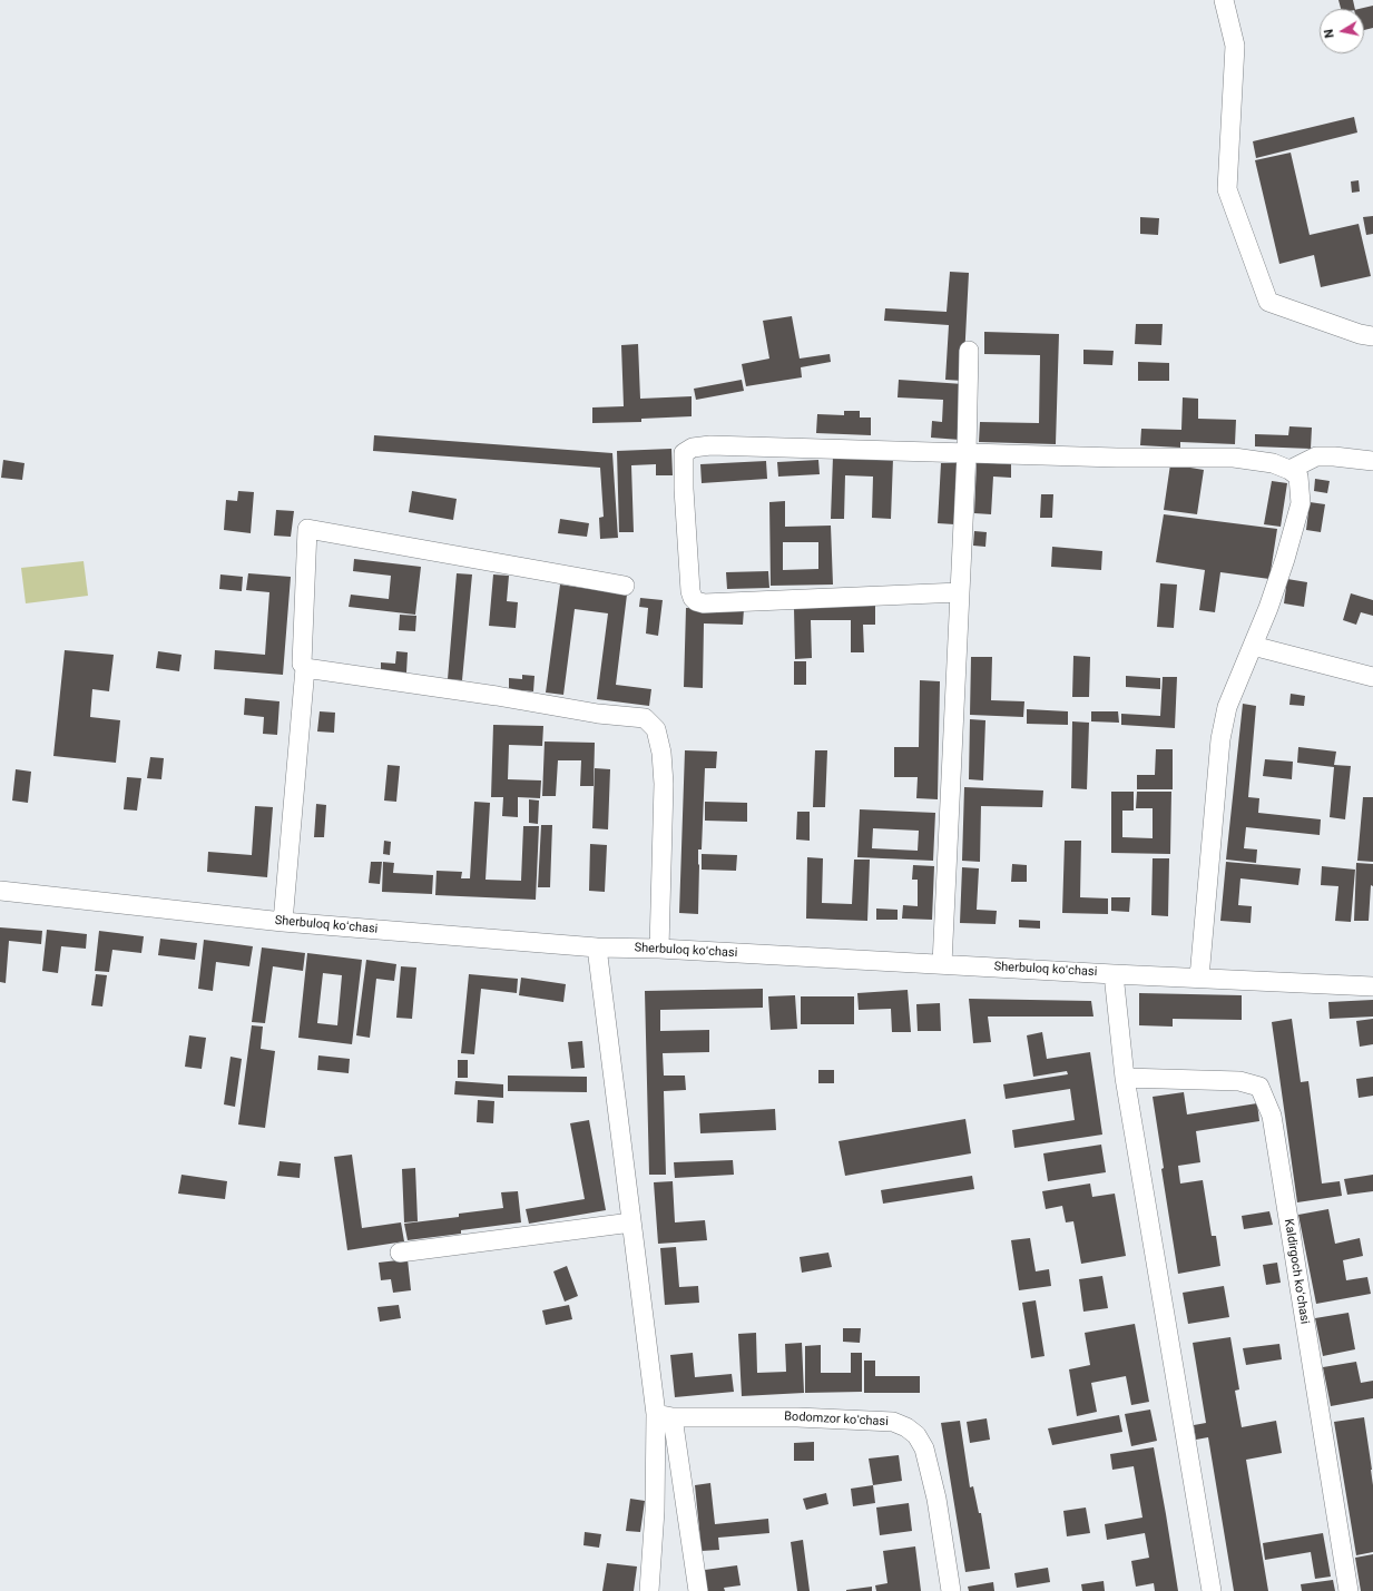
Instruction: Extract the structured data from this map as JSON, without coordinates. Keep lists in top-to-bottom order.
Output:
{
  "streets": {
    "street": ["Sherbuloq koʻchasi", "Kaldirgoch koʻchasi", "Bodomzor koʻchasi"]
  },
  "north": "left"
}
